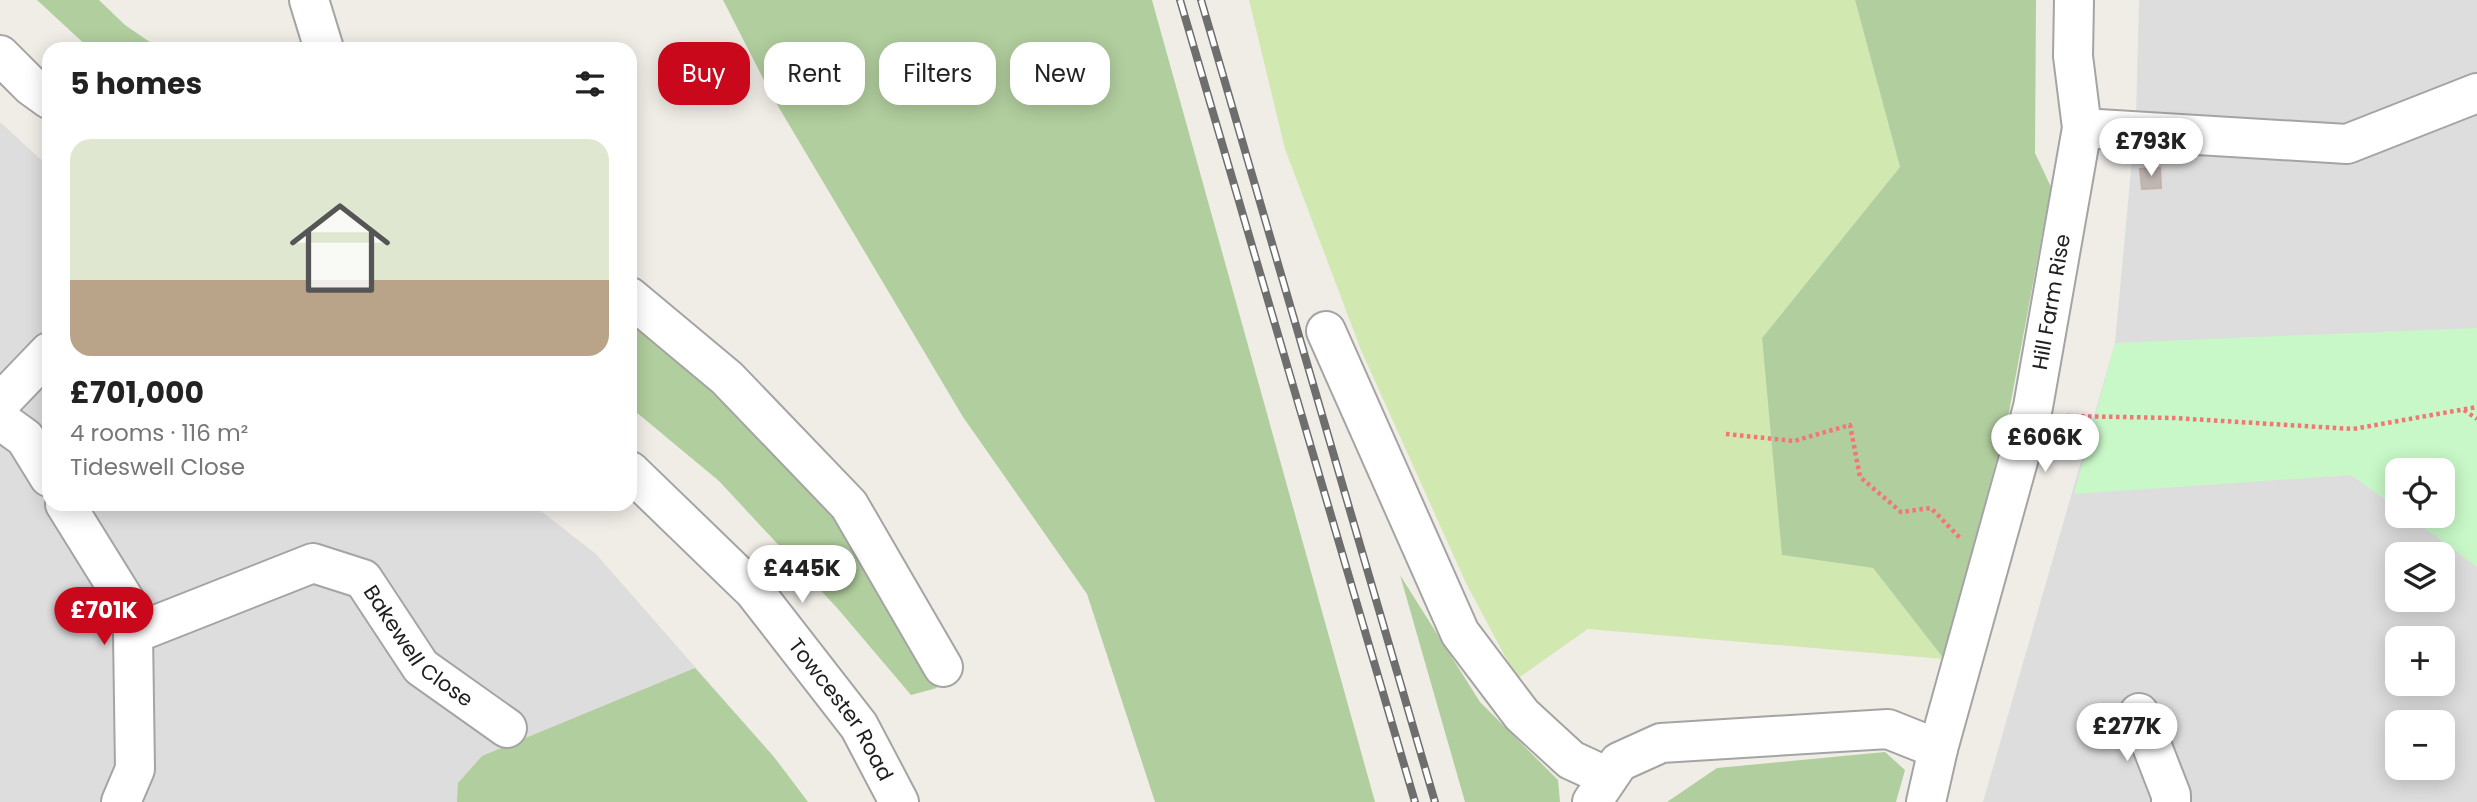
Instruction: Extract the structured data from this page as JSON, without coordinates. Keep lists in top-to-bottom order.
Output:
{
  "streets": {
    "street": ["Hill Farm Rise", "Bakewell Close", "Towcester Road"]
  },
  "page": {
    "chip": [
      "Buy",
      "Rent",
      "Filters",
      "New"
    ],
    "heading": "5 homes",
    "price": [
      "£793K",
      "£606K",
      "£445K",
      "£701K",
      "£277K"
    ],
    "list": [
      {
        "name": "£701,000",
        "note": "4 rooms · 116 m² · Tideswell Close"
      }
    ],
    "map_buttons": ["+", "−"]
  }
}
